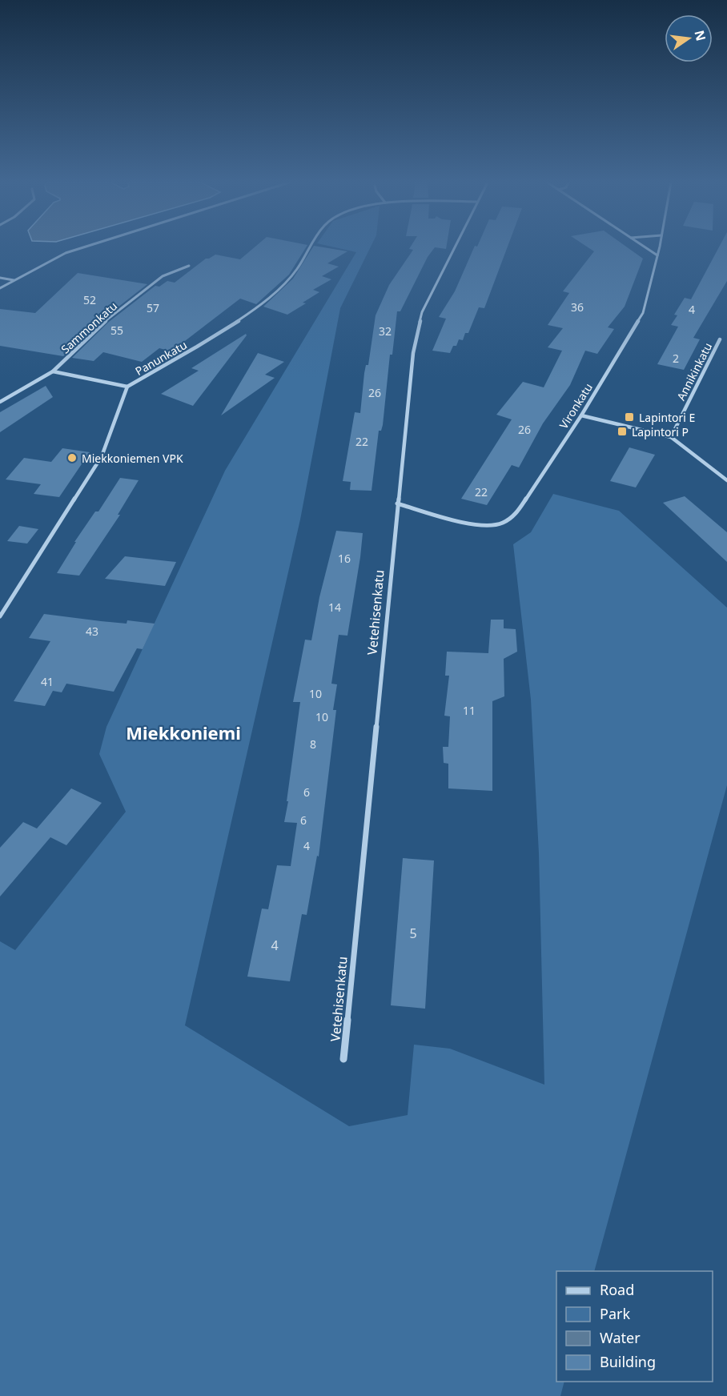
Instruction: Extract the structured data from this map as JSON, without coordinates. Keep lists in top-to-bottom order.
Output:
{
  "streets": {
    "street": [
      "Sammonkatu",
      "Panunkatu",
      "Annikinkatu",
      "Vironkatu",
      "Vetehisenkatu"
    ]
  },
  "crossings": [
    ["Vironkatu", "Vetehisenkatu"]
  ],
  "districts": ["Miekkoniemi"],
  "places": {
    "transit": ["Lapintori E", "Lapintori P"],
    "other": ["Miekkoniemen VPK"]
  },
  "house_numbers": [
    "52",
    "36",
    "57",
    "4",
    "55",
    "32",
    "2",
    "26",
    "26",
    "22",
    "22",
    "16",
    "14",
    "43",
    "41",
    "10",
    "11",
    "10",
    "8",
    "6",
    "6",
    "4",
    "5",
    "4"
  ],
  "legend": [
    "Road",
    "Park",
    "Water",
    "Building"
  ],
  "north": "right"
}
